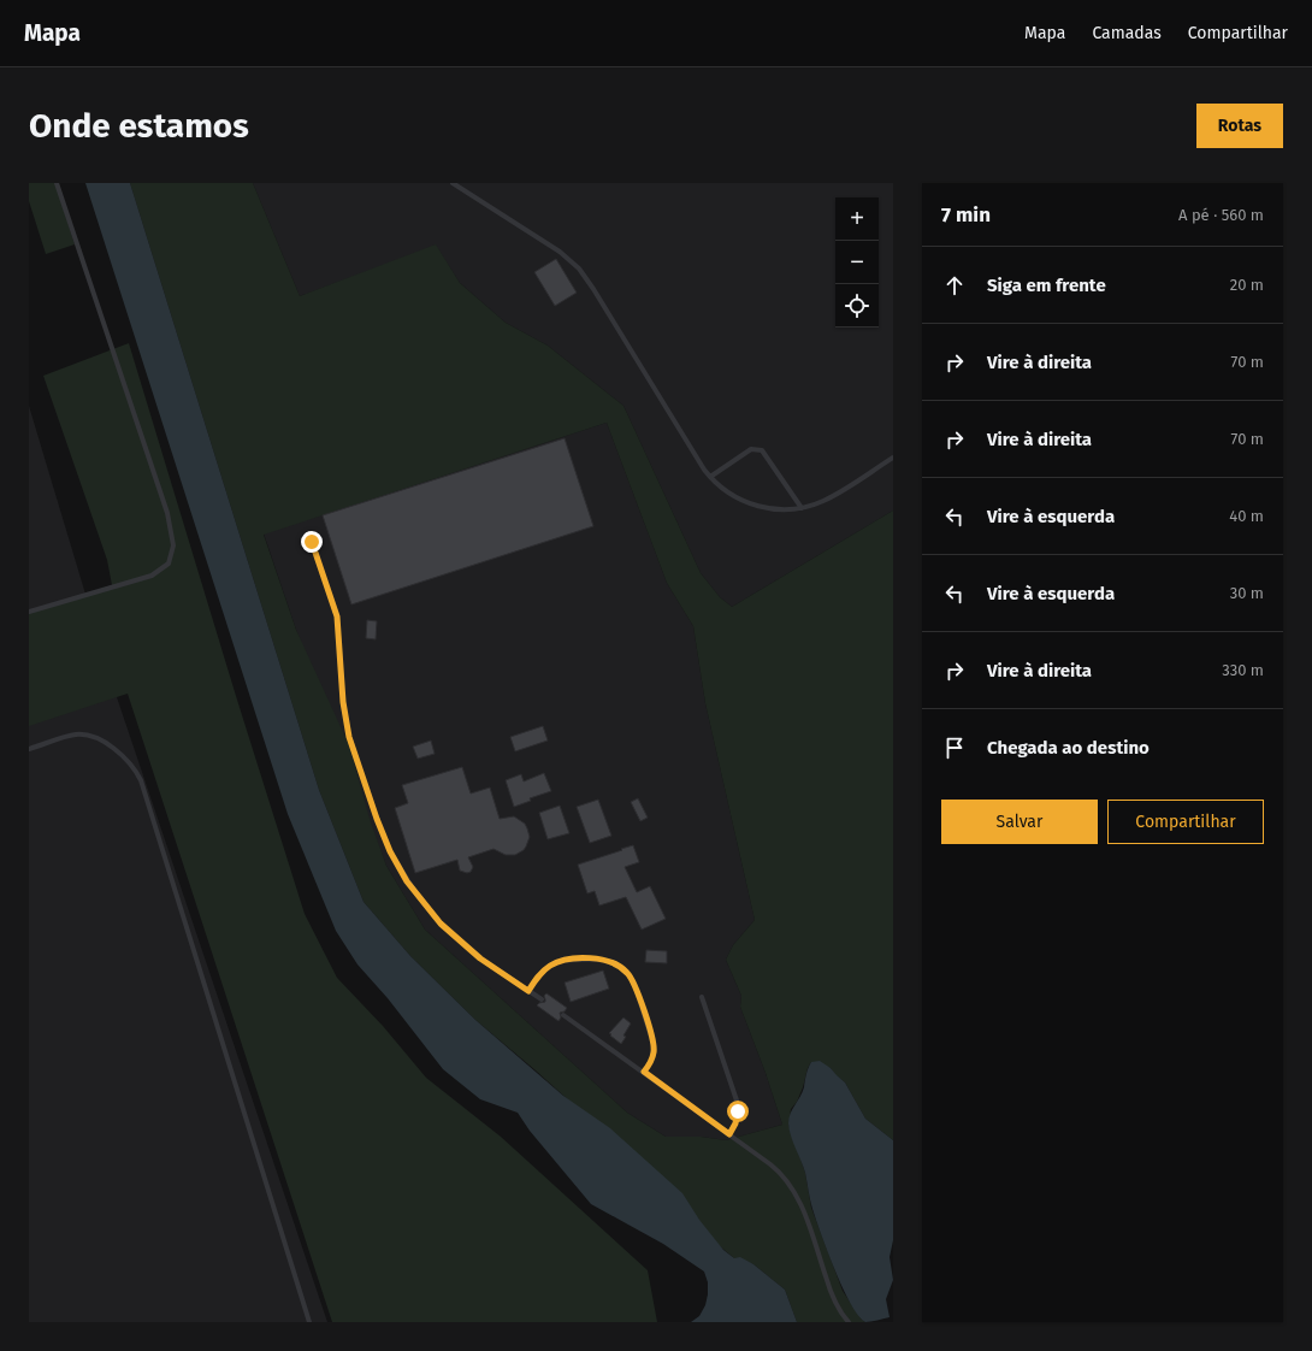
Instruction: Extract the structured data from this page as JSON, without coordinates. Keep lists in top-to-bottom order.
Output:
{
  "page": {
    "header": "Mapa",
    "nav": ["Mapa", "Camadas", "Compartilhar"],
    "buttons": [
      "Rotas",
      ["Salvar", "Compartilhar"]
    ],
    "title": "Onde estamos",
    "heading": ["7 min", "A pé · 560 m"],
    "map_buttons": ["+", "−"],
    "list": [
      ["Siga em frente", "20 m"],
      ["Vire à direita", "70 m"],
      ["Vire à direita", "70 m"],
      ["Vire à esquerda", "40 m"],
      ["Vire à esquerda", "30 m"],
      ["Vire à direita", "330 m"],
      "Chegada ao destino"
    ]
  }
}
